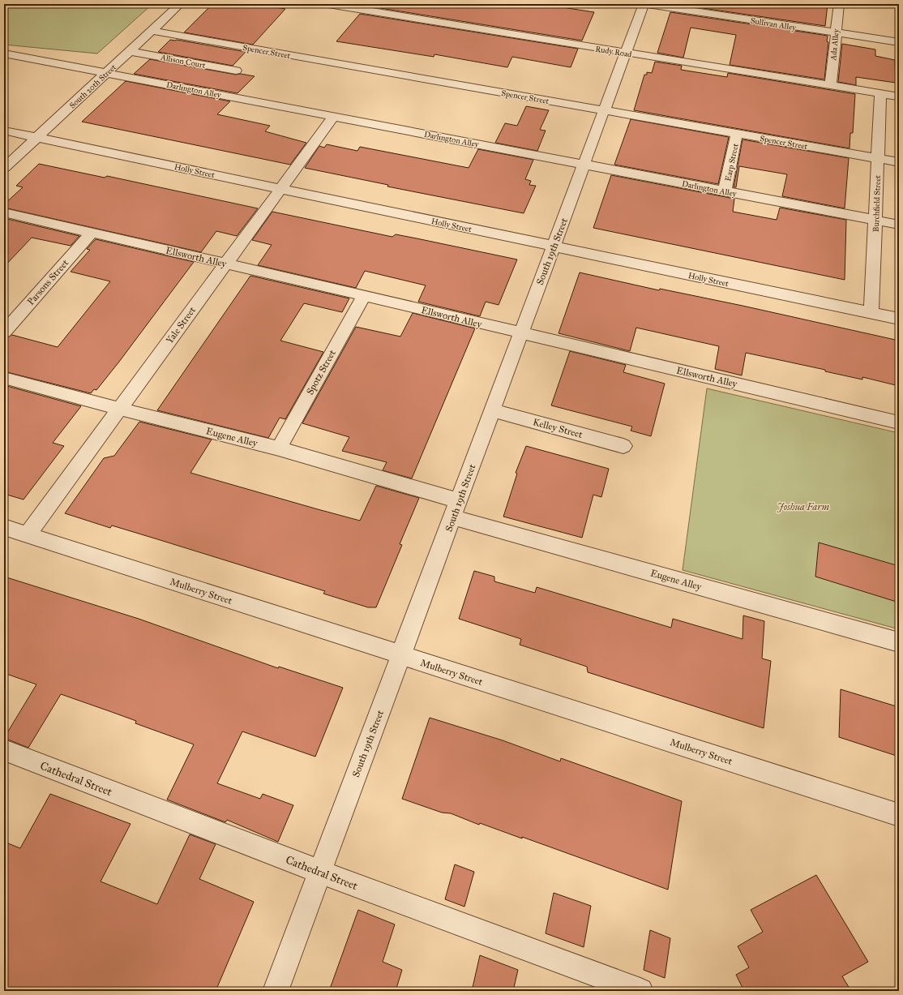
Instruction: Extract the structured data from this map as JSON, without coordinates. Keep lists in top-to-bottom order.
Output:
{
  "streets": {
    "street": [
      "Sullivan Alley",
      "Ada Alley",
      "Spencer Street",
      "Rudy Road",
      "Allison Court",
      "South 20th Street",
      "Darlington Alley",
      "Earp Street",
      "Holly Street",
      "Burchfield Street",
      "South 19th Street",
      "Ellsworth Alley",
      "Parsons Street",
      "Yale Street",
      "Spotz Street",
      "Kelley Street",
      "Eugene Alley",
      "Mulberry Street",
      "Cathedral Street"
    ]
  },
  "crossings": [
    ["Sullivan Alley", "Ada Alley"],
    ["Ada Alley", "Rudy Road"],
    ["Spencer Street", "South 20th Street"],
    ["Spencer Street", "Earp Street"],
    ["Spencer Street", "Burchfield Street"],
    ["Spencer Street", "South 19th Street"],
    ["Rudy Road", "Burchfield Street"],
    ["Rudy Road", "South 19th Street"],
    ["Allison Court", "South 20th Street"],
    ["South 20th Street", "Darlington Alley"],
    ["South 20th Street", "Holly Street"],
    ["Darlington Alley", "Earp Street"],
    ["Darlington Alley", "Burchfield Street"],
    ["Darlington Alley", "South 19th Street"],
    ["Darlington Alley", "Yale Street"],
    ["Holly Street", "Burchfield Street"],
    ["Holly Street", "South 19th Street"],
    ["Holly Street", "Yale Street"],
    ["South 19th Street", "Ellsworth Alley"],
    ["South 19th Street", "Kelley Street"],
    ["South 19th Street", "Eugene Alley"],
    ["South 19th Street", "Mulberry Street"],
    ["South 19th Street", "Cathedral Street"],
    ["Ellsworth Alley", "Parsons Street"],
    ["Ellsworth Alley", "Yale Street"],
    ["Ellsworth Alley", "Spotz Street"],
    ["Yale Street", "Eugene Alley"],
    ["Yale Street", "Mulberry Street"],
    ["Spotz Street", "Eugene Alley"]
  ],
  "parks": ["Joshua Farm"]
}
